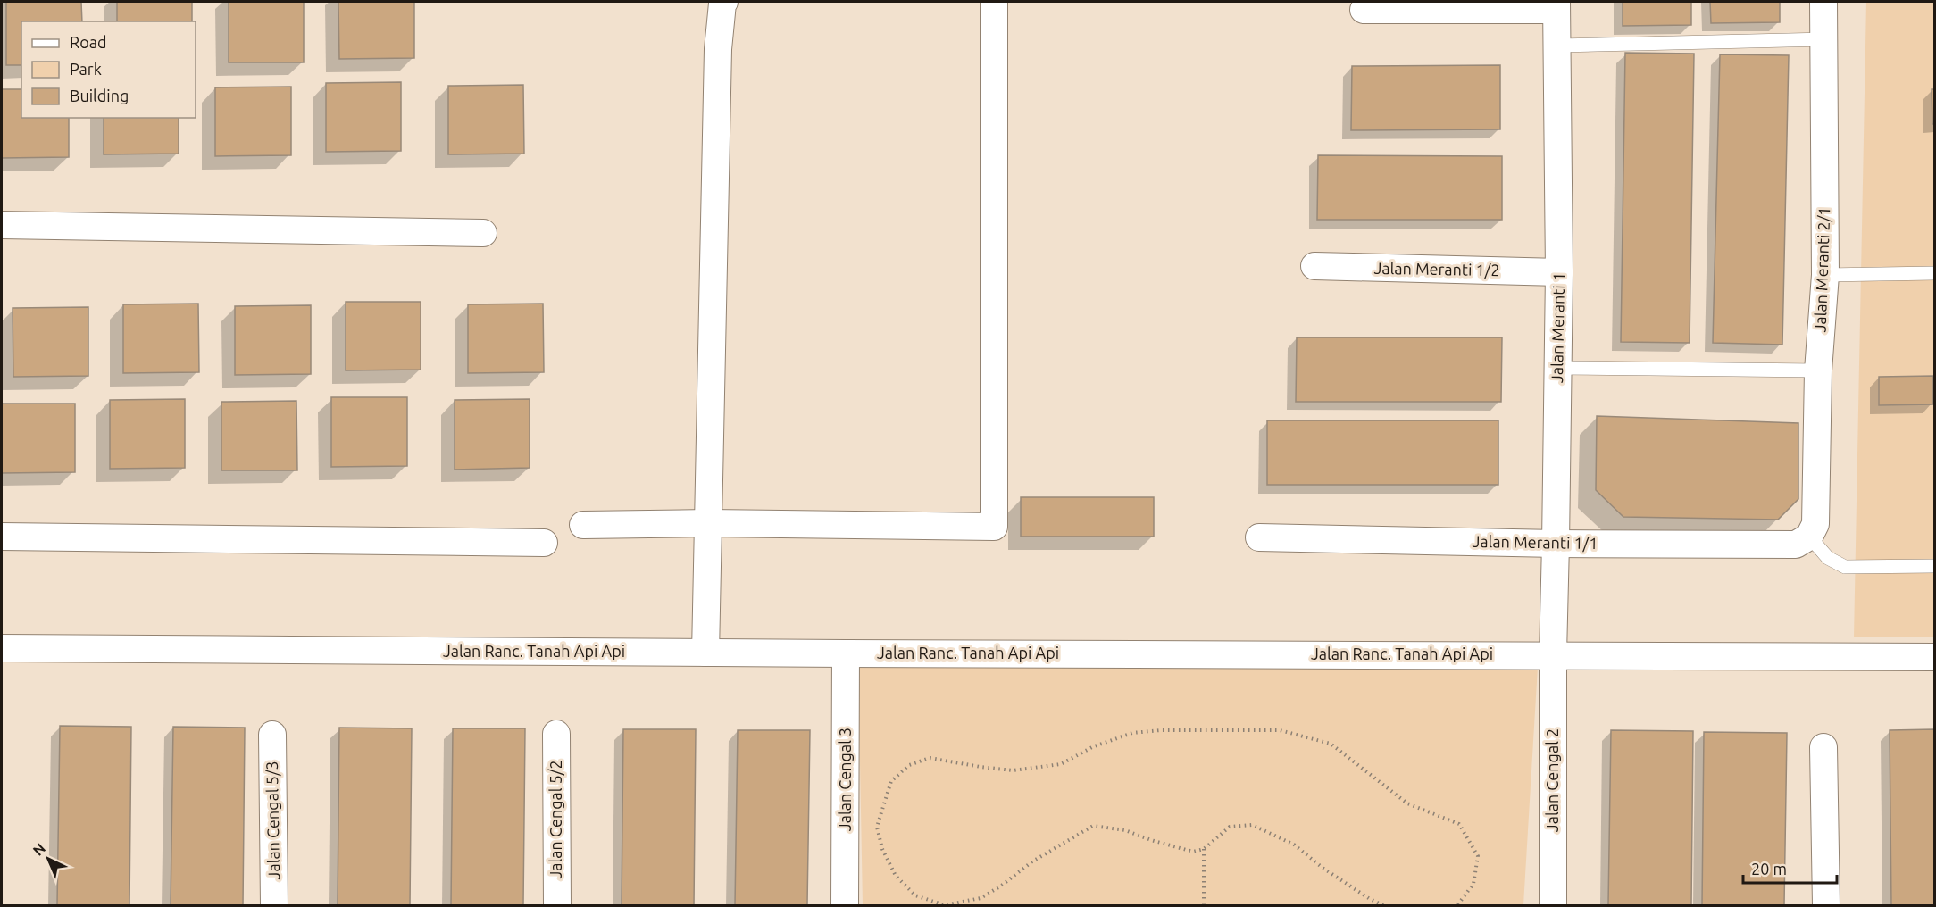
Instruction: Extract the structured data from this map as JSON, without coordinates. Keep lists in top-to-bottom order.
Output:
{
  "streets": {
    "street": [
      "Jalan Meranti 1/2",
      "Jalan Meranti 2/1",
      "Jalan Meranti 1",
      "Jalan Meranti 1/1",
      "Jalan Ranc. Tanah Api Api",
      "Jalan Cengal 3",
      "Jalan Cengal 2",
      "Jalan Cengal 5/2",
      "Jalan Cengal 5/3"
    ]
  },
  "crossings": [
    ["Jalan Meranti 1/2", "Jalan Meranti 1"],
    ["Jalan Meranti 2/1", "Jalan Meranti 1/1"],
    ["Jalan Meranti 1", "Jalan Meranti 1/1"],
    ["Jalan Meranti 1", "Jalan Ranc. Tanah Api Api"],
    ["Jalan Meranti 1", "Jalan Cengal 2"],
    ["Jalan Ranc. Tanah Api Api", "Jalan Cengal 3"],
    ["Jalan Ranc. Tanah Api Api", "Jalan Cengal 2"]
  ],
  "legend": ["Road", "Park", "Building"],
  "scale_bar": "20 m",
  "north": "top left"
}
